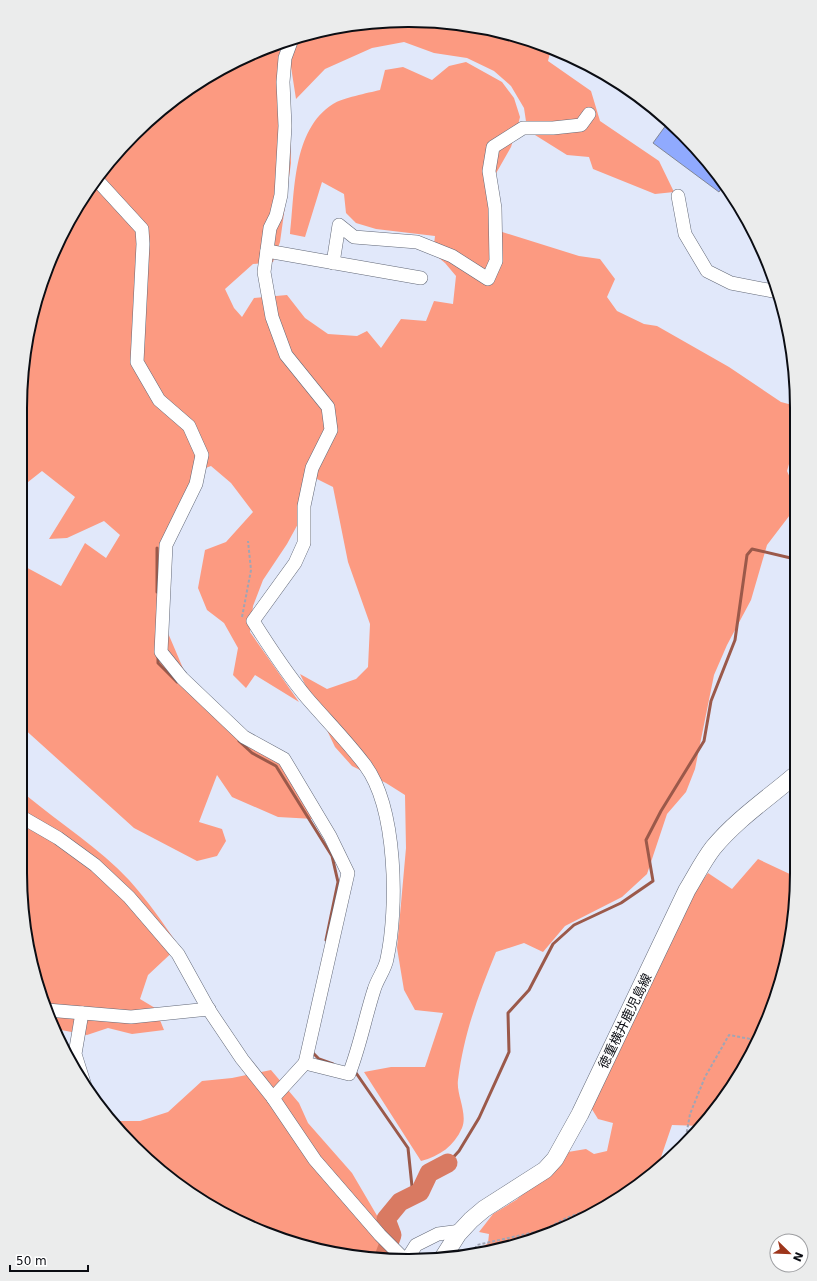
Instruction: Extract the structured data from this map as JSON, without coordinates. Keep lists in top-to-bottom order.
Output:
{
  "streets": {
    "main road": ["徳重横井鹿児島線"]
  },
  "scale_bar": "50 m",
  "north": "bottom right"
}
